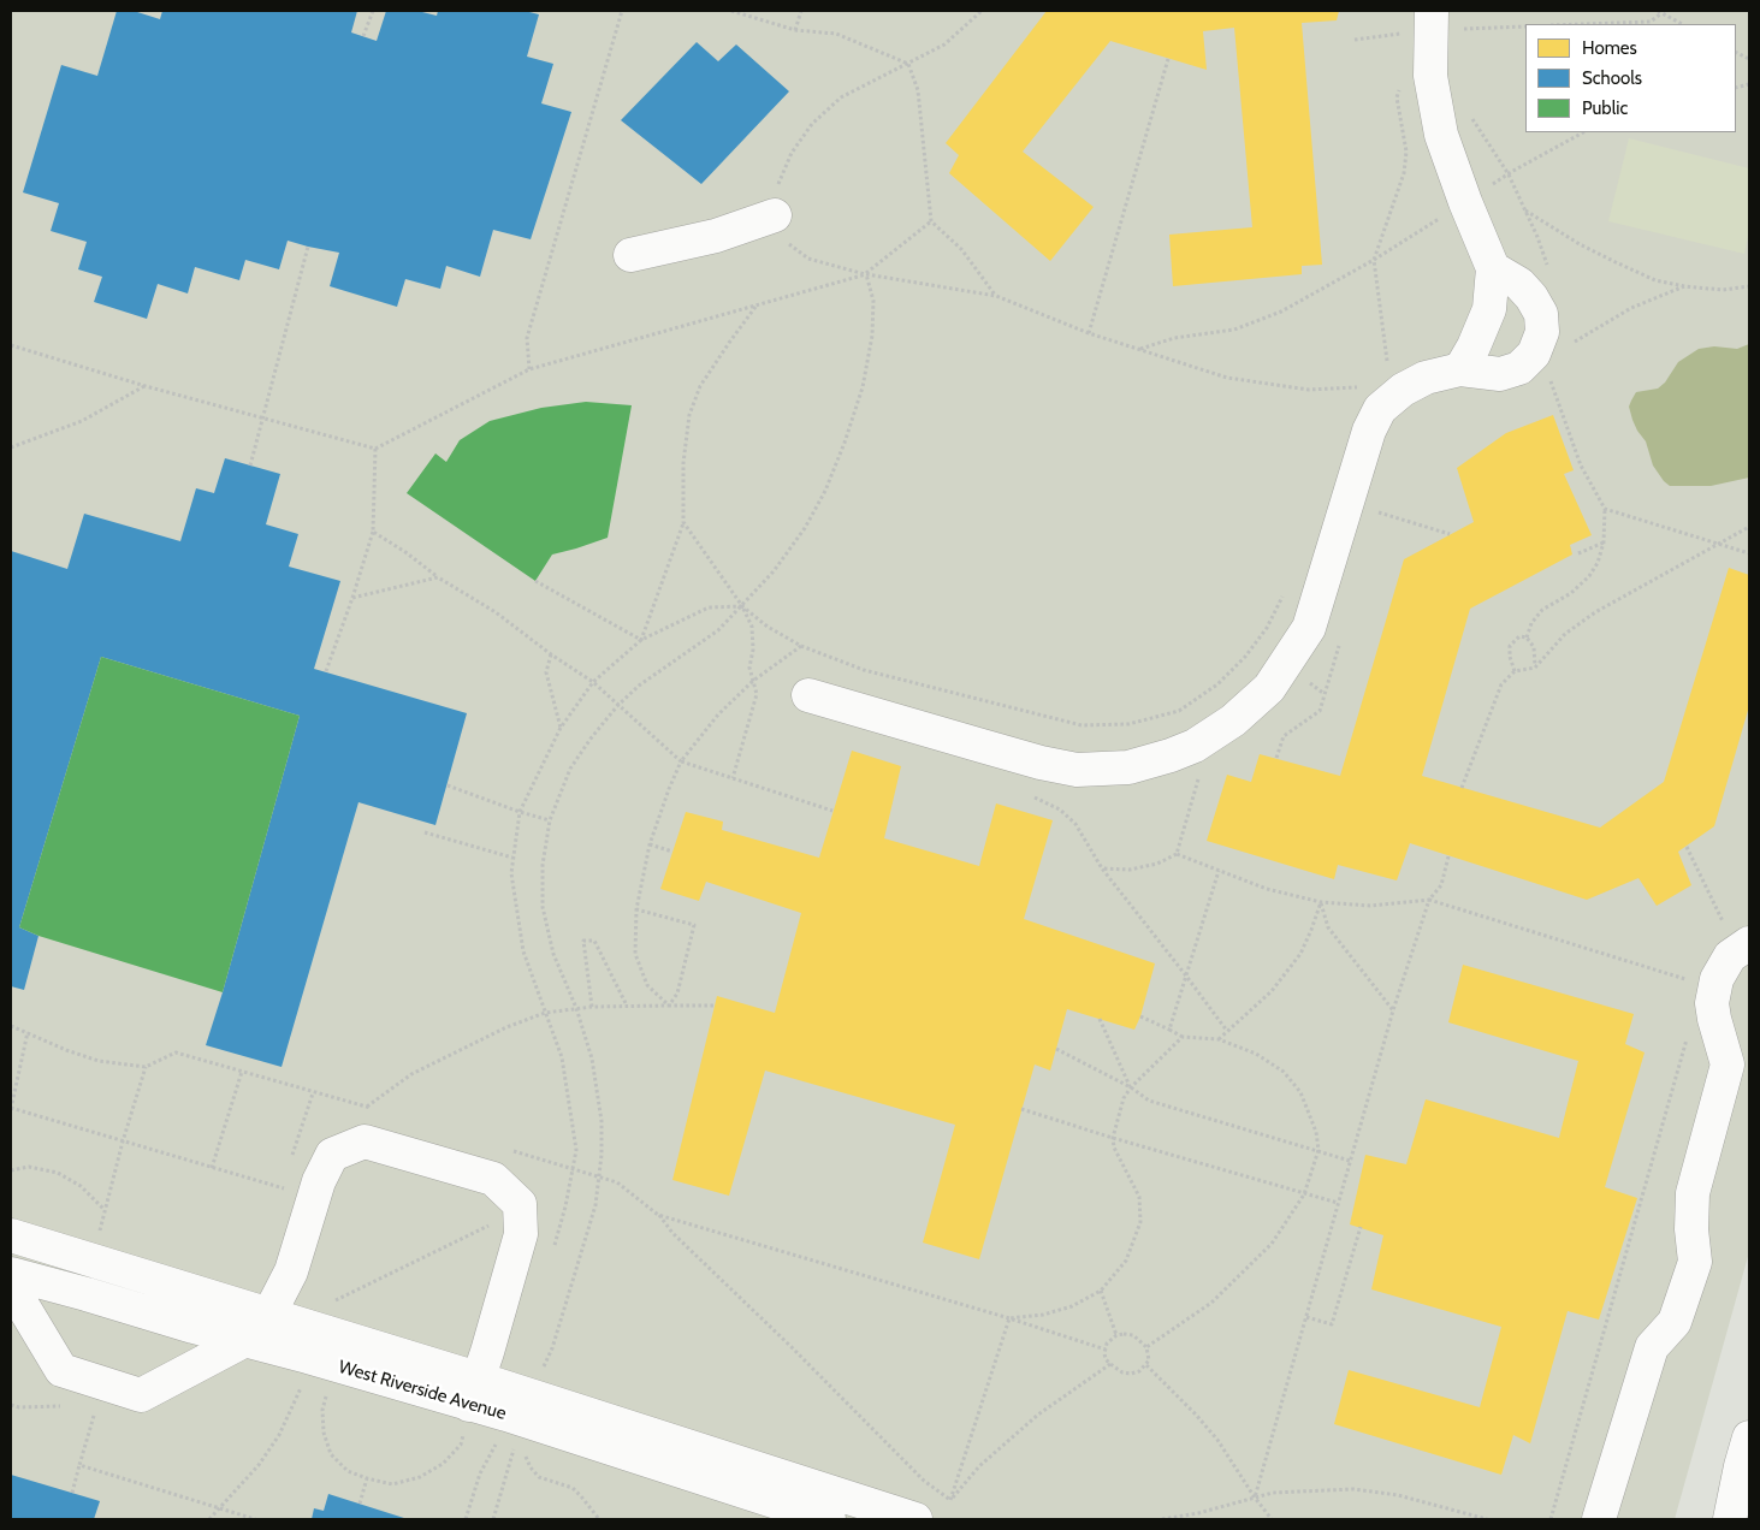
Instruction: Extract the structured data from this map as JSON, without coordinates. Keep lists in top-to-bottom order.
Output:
{
  "streets": {
    "street": ["West Riverside Avenue"]
  },
  "legend": ["Homes", "Schools", "Public"]
}
